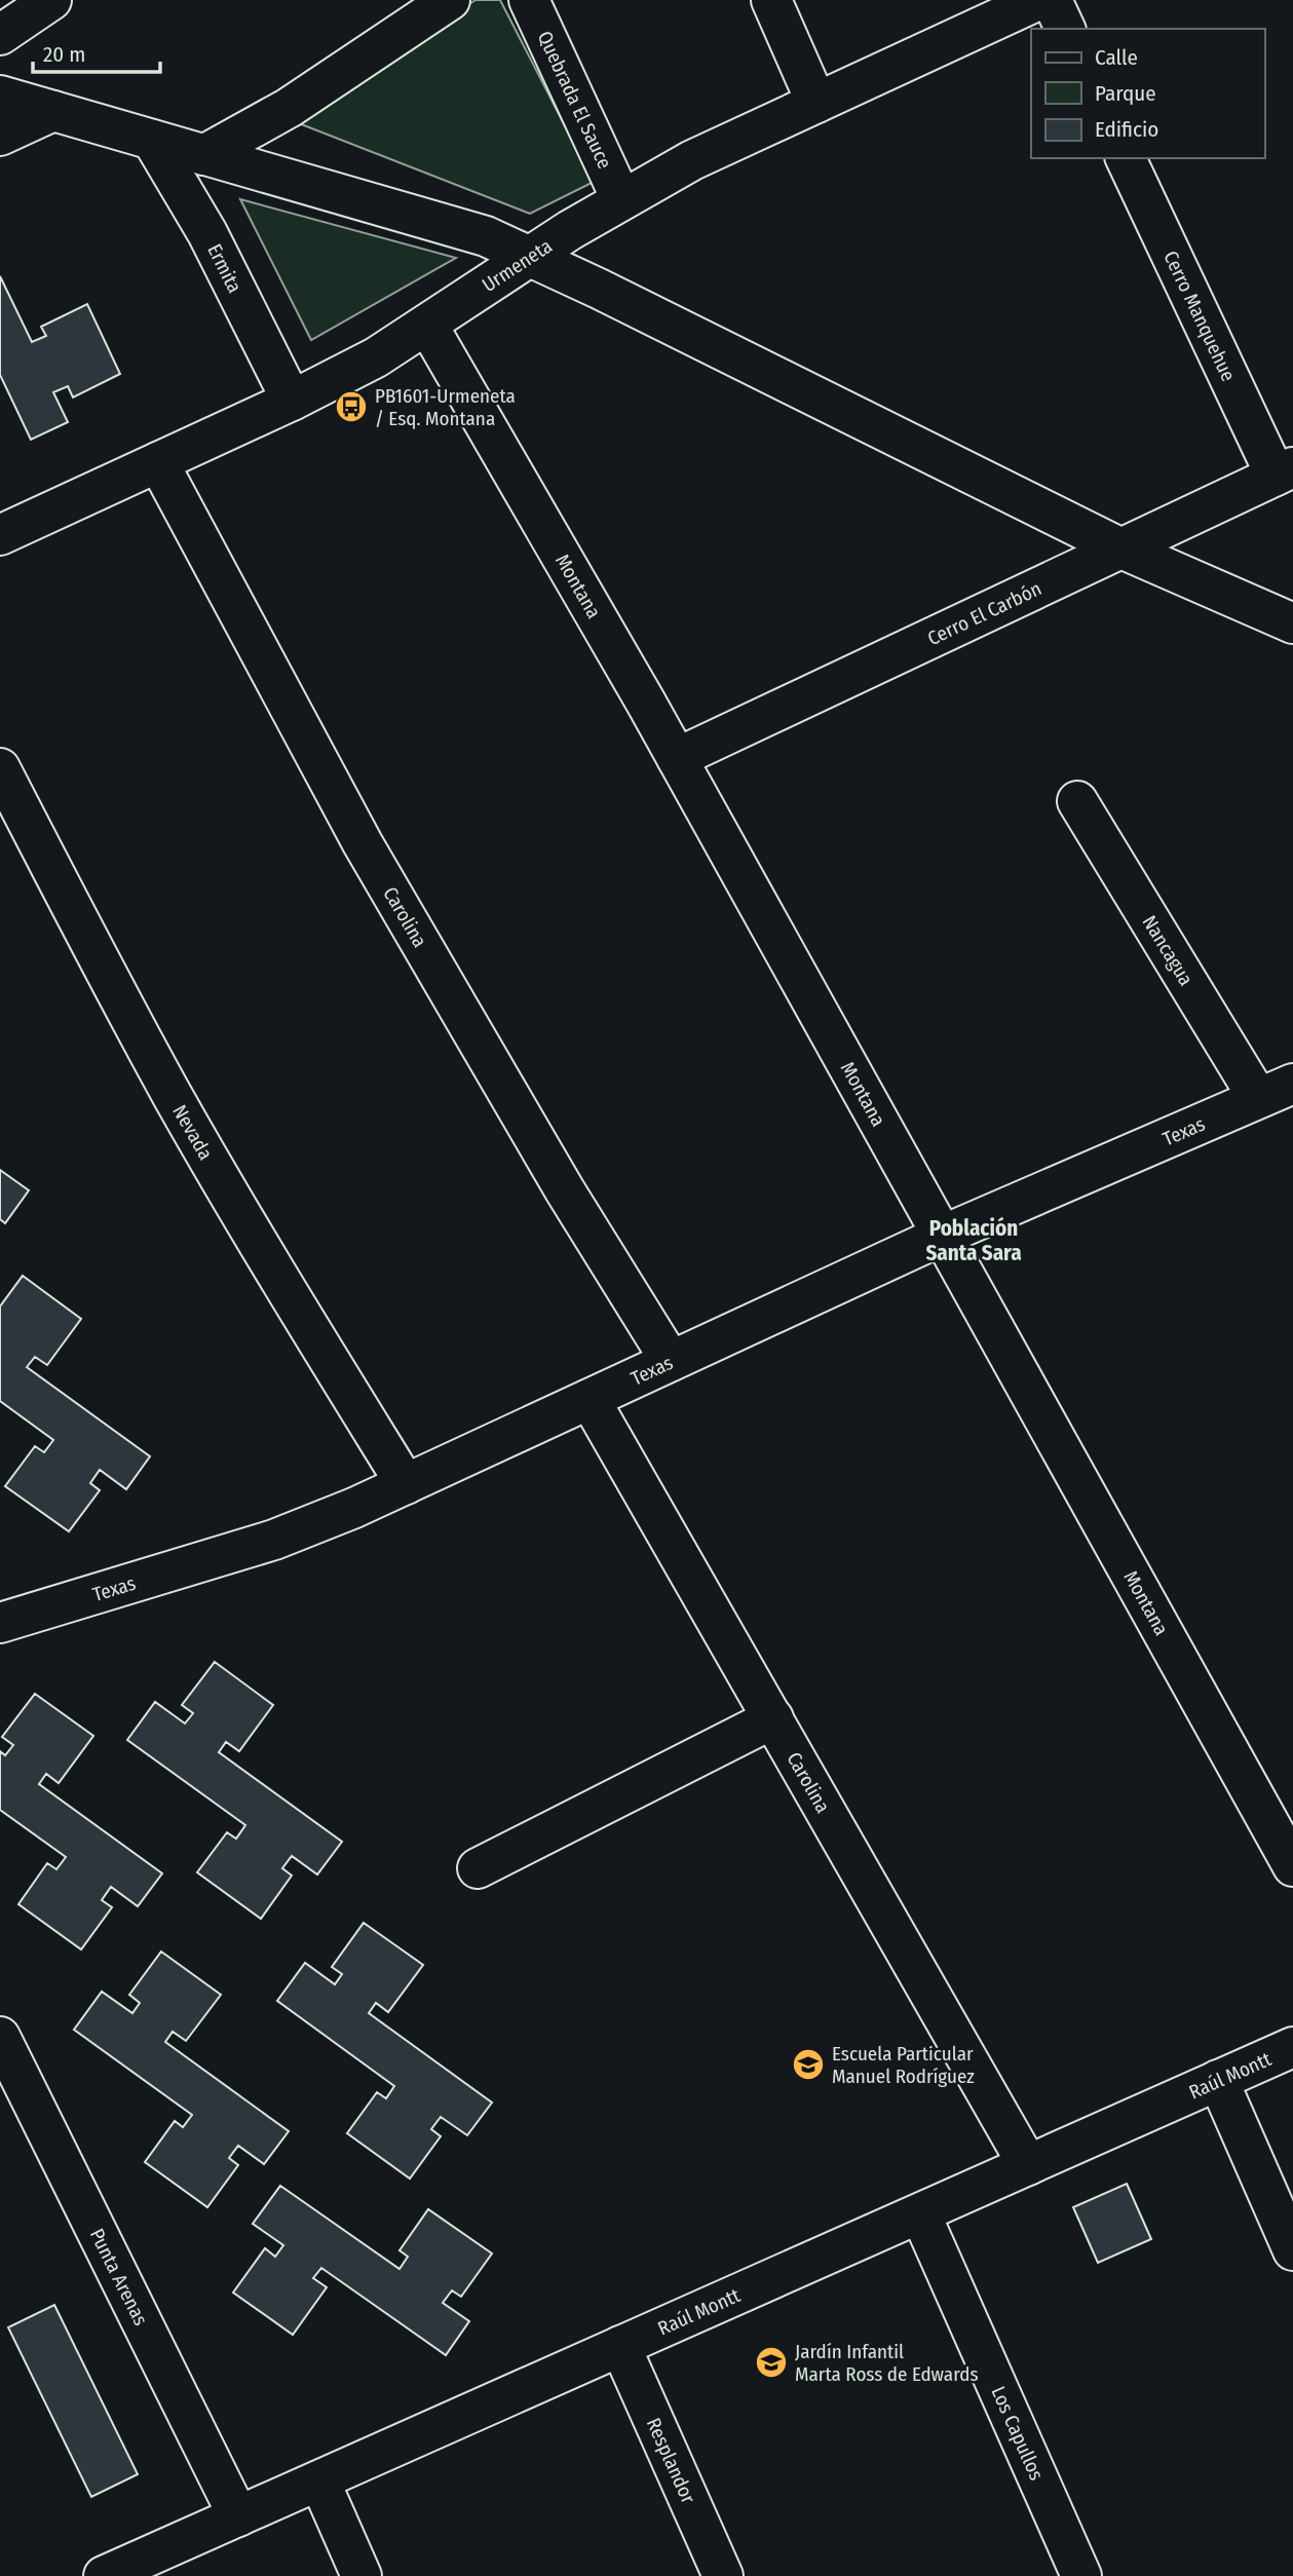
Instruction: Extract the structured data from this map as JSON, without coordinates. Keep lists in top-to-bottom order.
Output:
{
  "streets": {
    "street": [
      "Quebrada El Sauce",
      "Urmeneta",
      "Ermita",
      "Cerro Manquehue",
      "Montana",
      "Cerro El Carbón",
      "Carolina",
      "Nancagua",
      "Texas",
      "Nevada",
      "Raúl Montt",
      "Punta Arenas",
      "Los Capullos",
      "Resplandor"
    ]
  },
  "crossings": [
    ["Quebrada El Sauce", "Urmeneta"],
    ["Urmeneta", "Ermita"],
    ["Urmeneta", "Montana"],
    ["Urmeneta", "Carolina"],
    ["Cerro Manquehue", "Cerro El Carbón"],
    ["Montana", "Cerro El Carbón"],
    ["Montana", "Texas"],
    ["Carolina", "Texas"],
    ["Carolina", "Raúl Montt"],
    ["Nancagua", "Texas"],
    ["Texas", "Nevada"],
    ["Raúl Montt", "Punta Arenas"],
    ["Raúl Montt", "Los Capullos"],
    ["Raúl Montt", "Resplandor"]
  ],
  "districts": ["Población Santa Sara"],
  "places": {
    "bus stop": ["PB1601-Urmeneta / Esq. Montana"],
    "school or university": ["Escuela Particular Manuel Rodríguez", "Jardín Infantil Marta Ross de Edwards"]
  },
  "legend": ["Calle", "Parque", "Edificio"],
  "scale_bar": "20 m"
}
